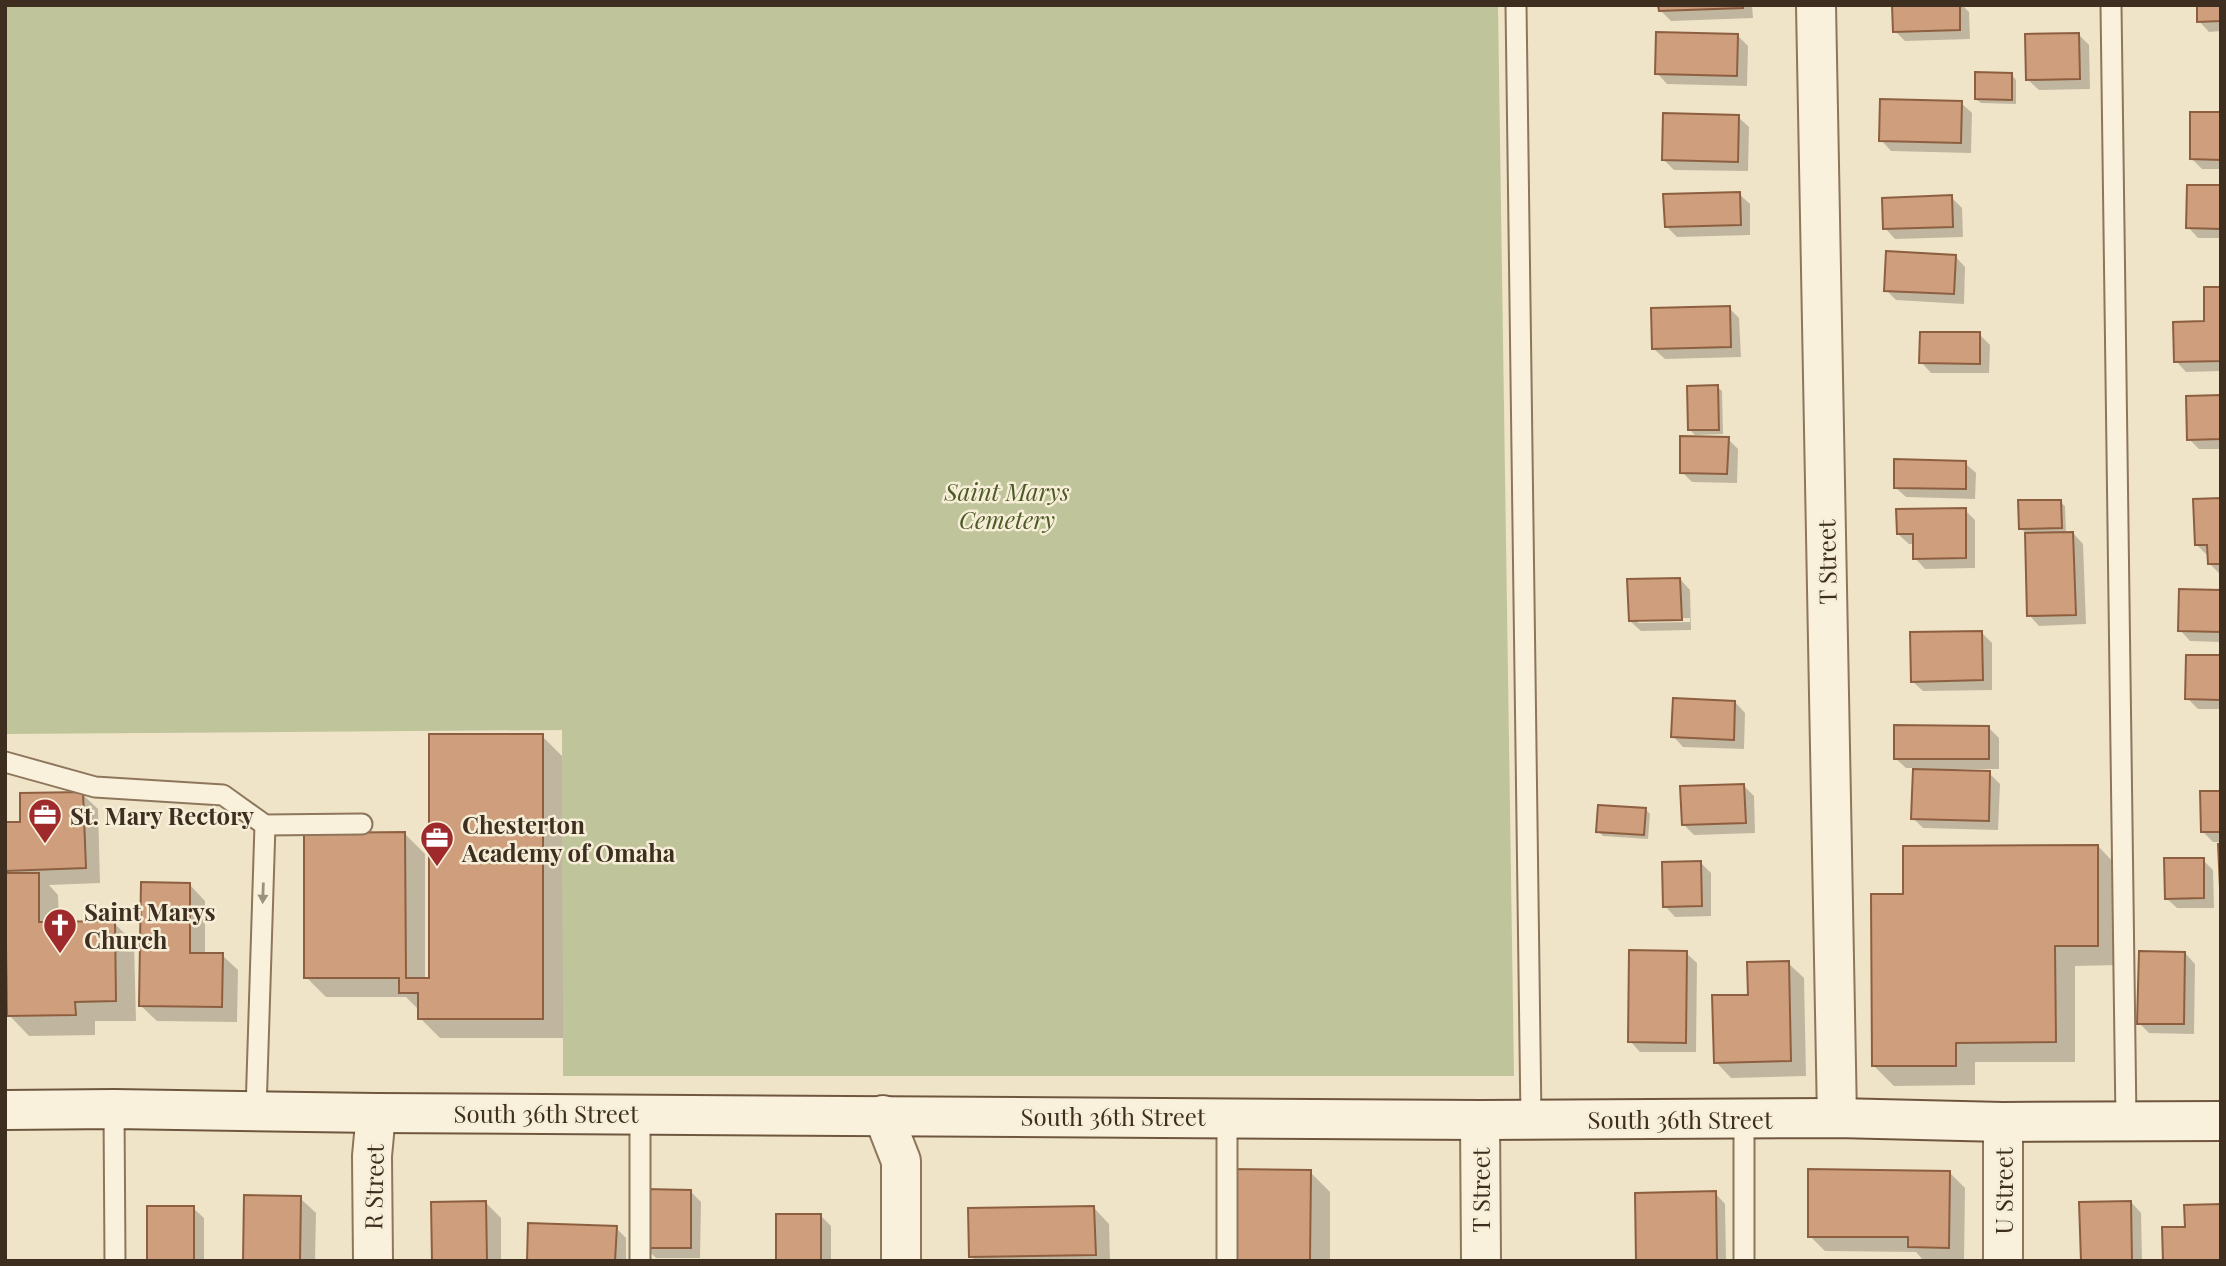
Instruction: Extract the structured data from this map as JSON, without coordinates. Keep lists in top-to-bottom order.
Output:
{
  "streets": {
    "main road": [
      "T Street",
      "South 36th Street",
      "R Street",
      "U Street"
    ]
  },
  "crossings": [
    ["T Street", "South 36th Street"],
    ["South 36th Street", "R Street"],
    ["South 36th Street", "U Street"]
  ],
  "parks": ["Saint Marys Cemetery"],
  "places": {
    "office": ["St. Mary Rectory", "Chesterton Academy of Omaha"],
    "church": ["Saint Marys Church"]
  }
}
